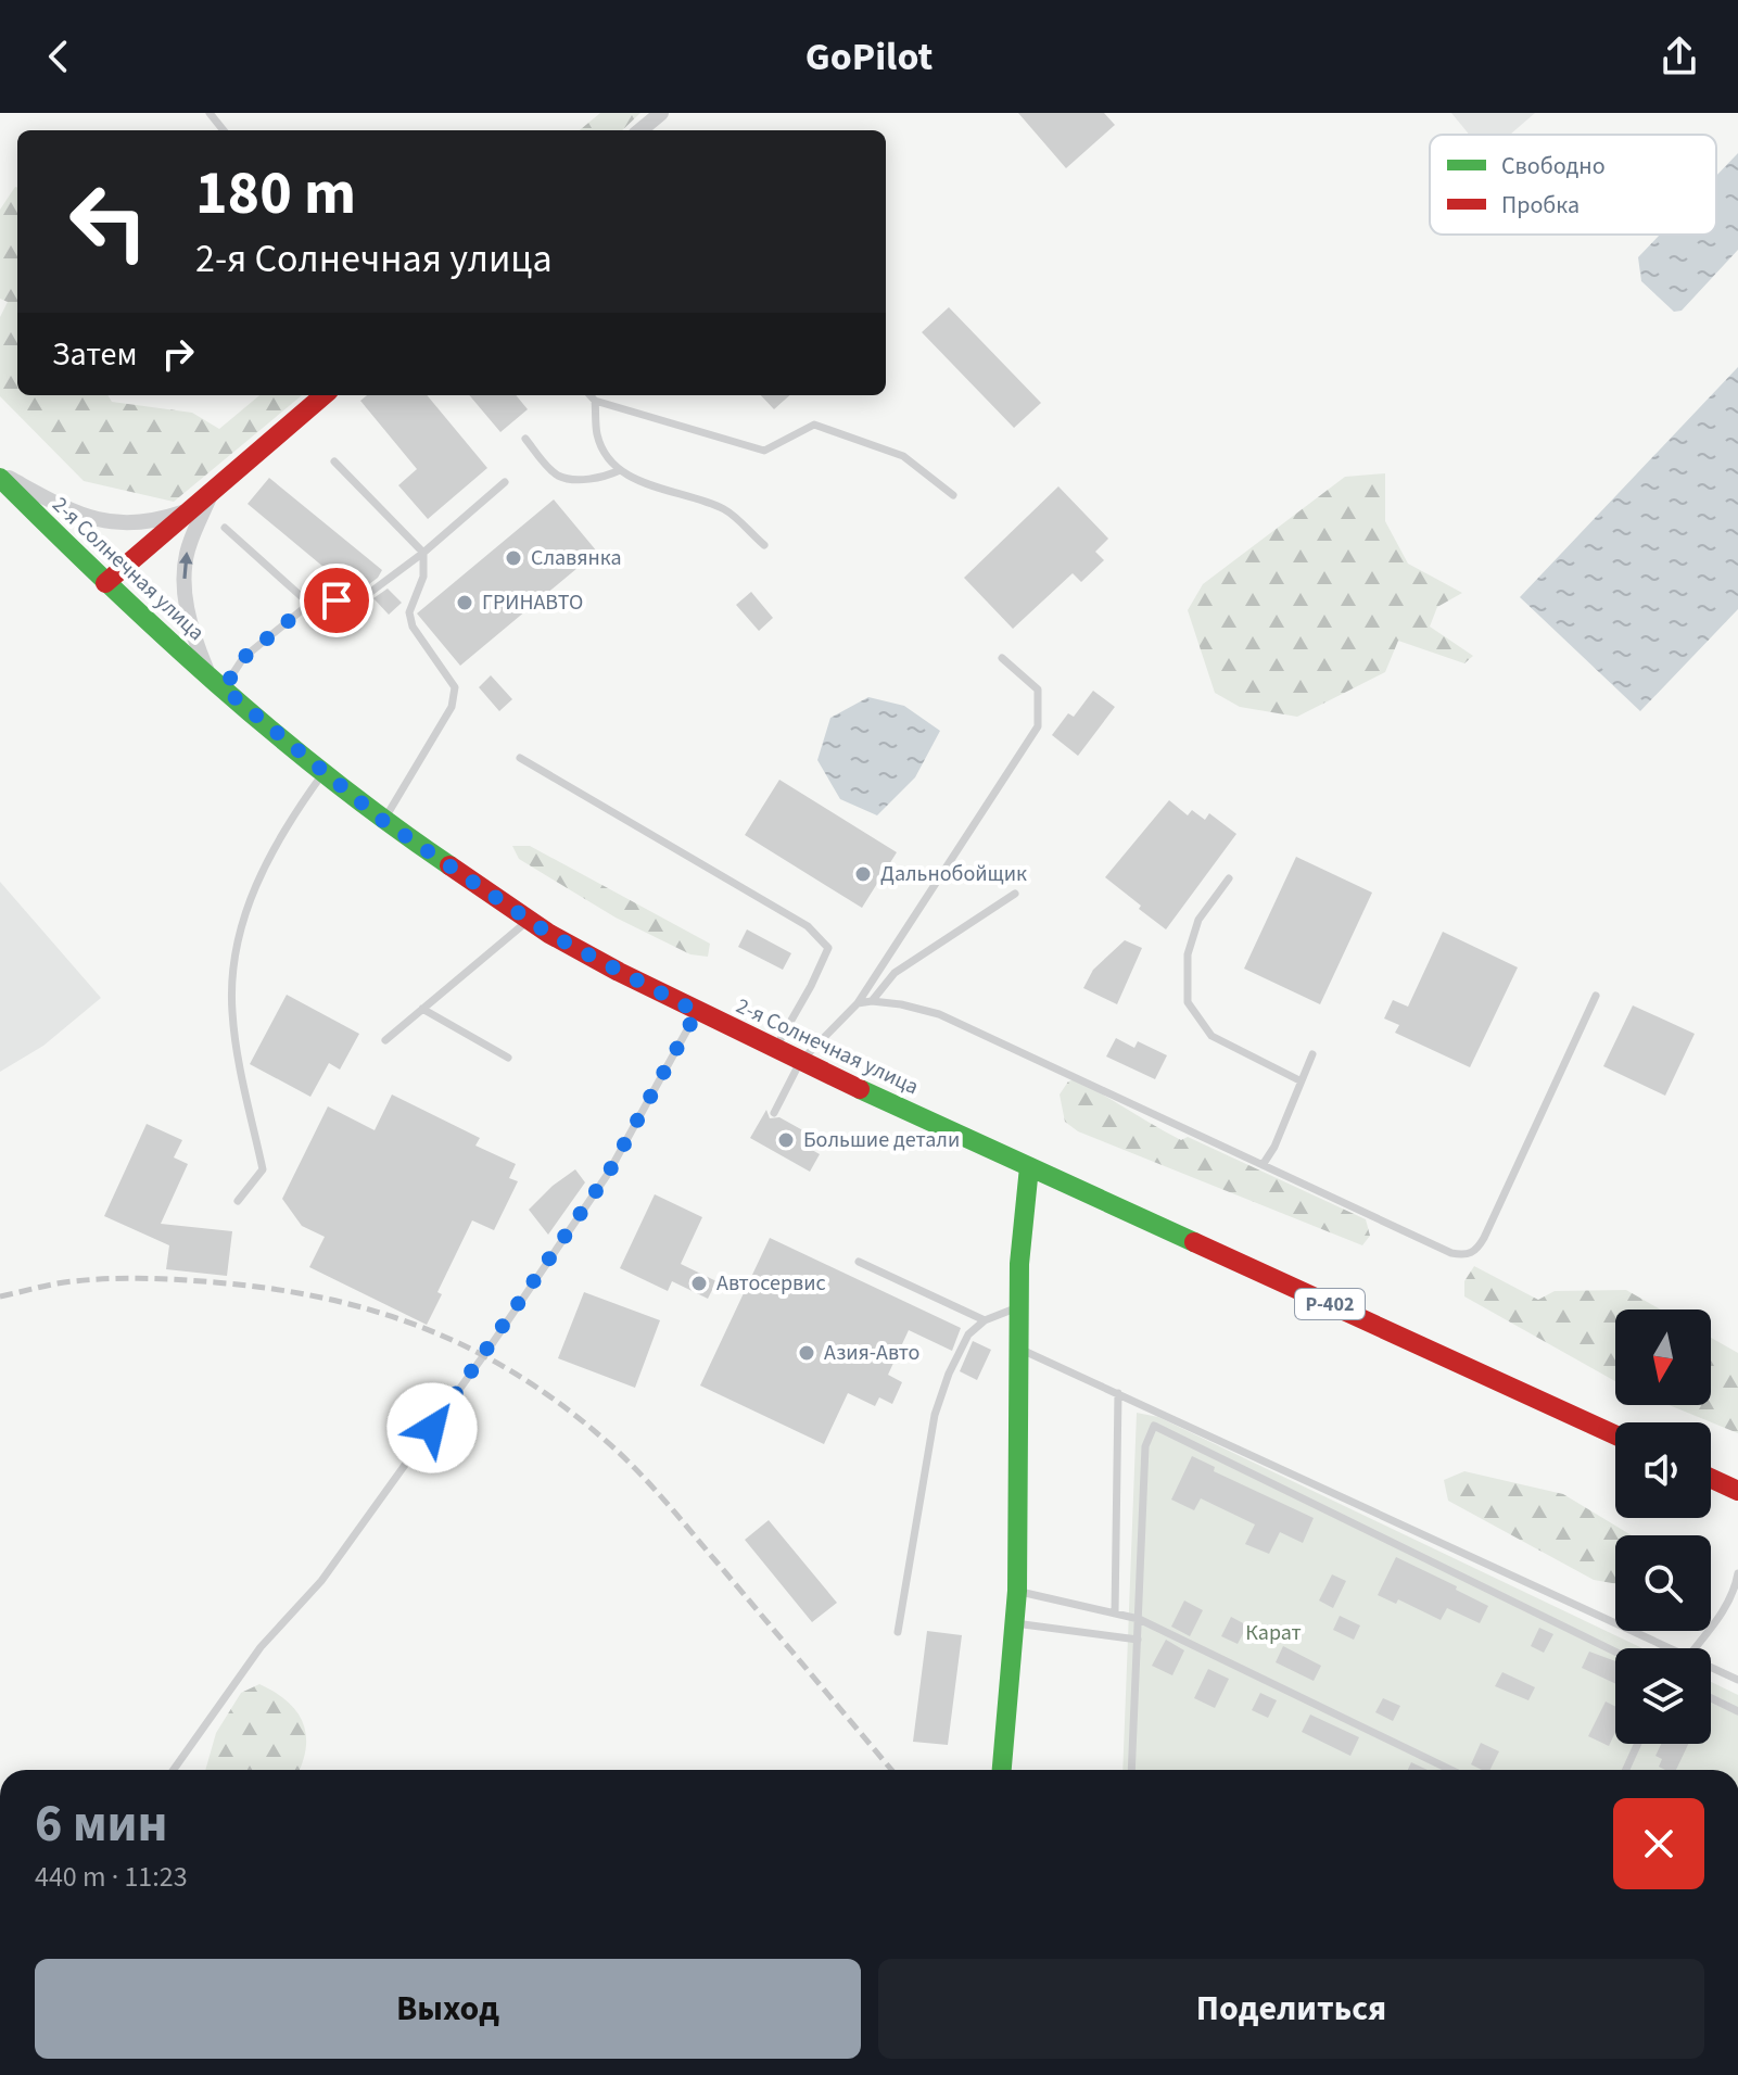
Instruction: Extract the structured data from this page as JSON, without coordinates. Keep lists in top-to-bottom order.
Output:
{
  "streets": {
    "main road": ["2-я Солнечная улица", "Р-402"]
  },
  "crossings": [
    ["2-я Солнечная улица", "Р-402"]
  ],
  "parks": ["Карат"],
  "places": [
    "Славянка",
    "ГРИНАВТО",
    "Дальнобойщик",
    "Большие детали",
    "Автосервис",
    "Азия-Авто"
  ],
  "legend": ["Свободно", "Пробка"],
  "north": "bottom",
  "page": {
    "header": "GoPilot",
    "turn": ["180 m", "2-я Солнечная улица"],
    "then": "Затем",
    "heading": ["6 мин", "440 m · 11:23"],
    "buttons": ["Выход", "Поделиться"]
  }
}
